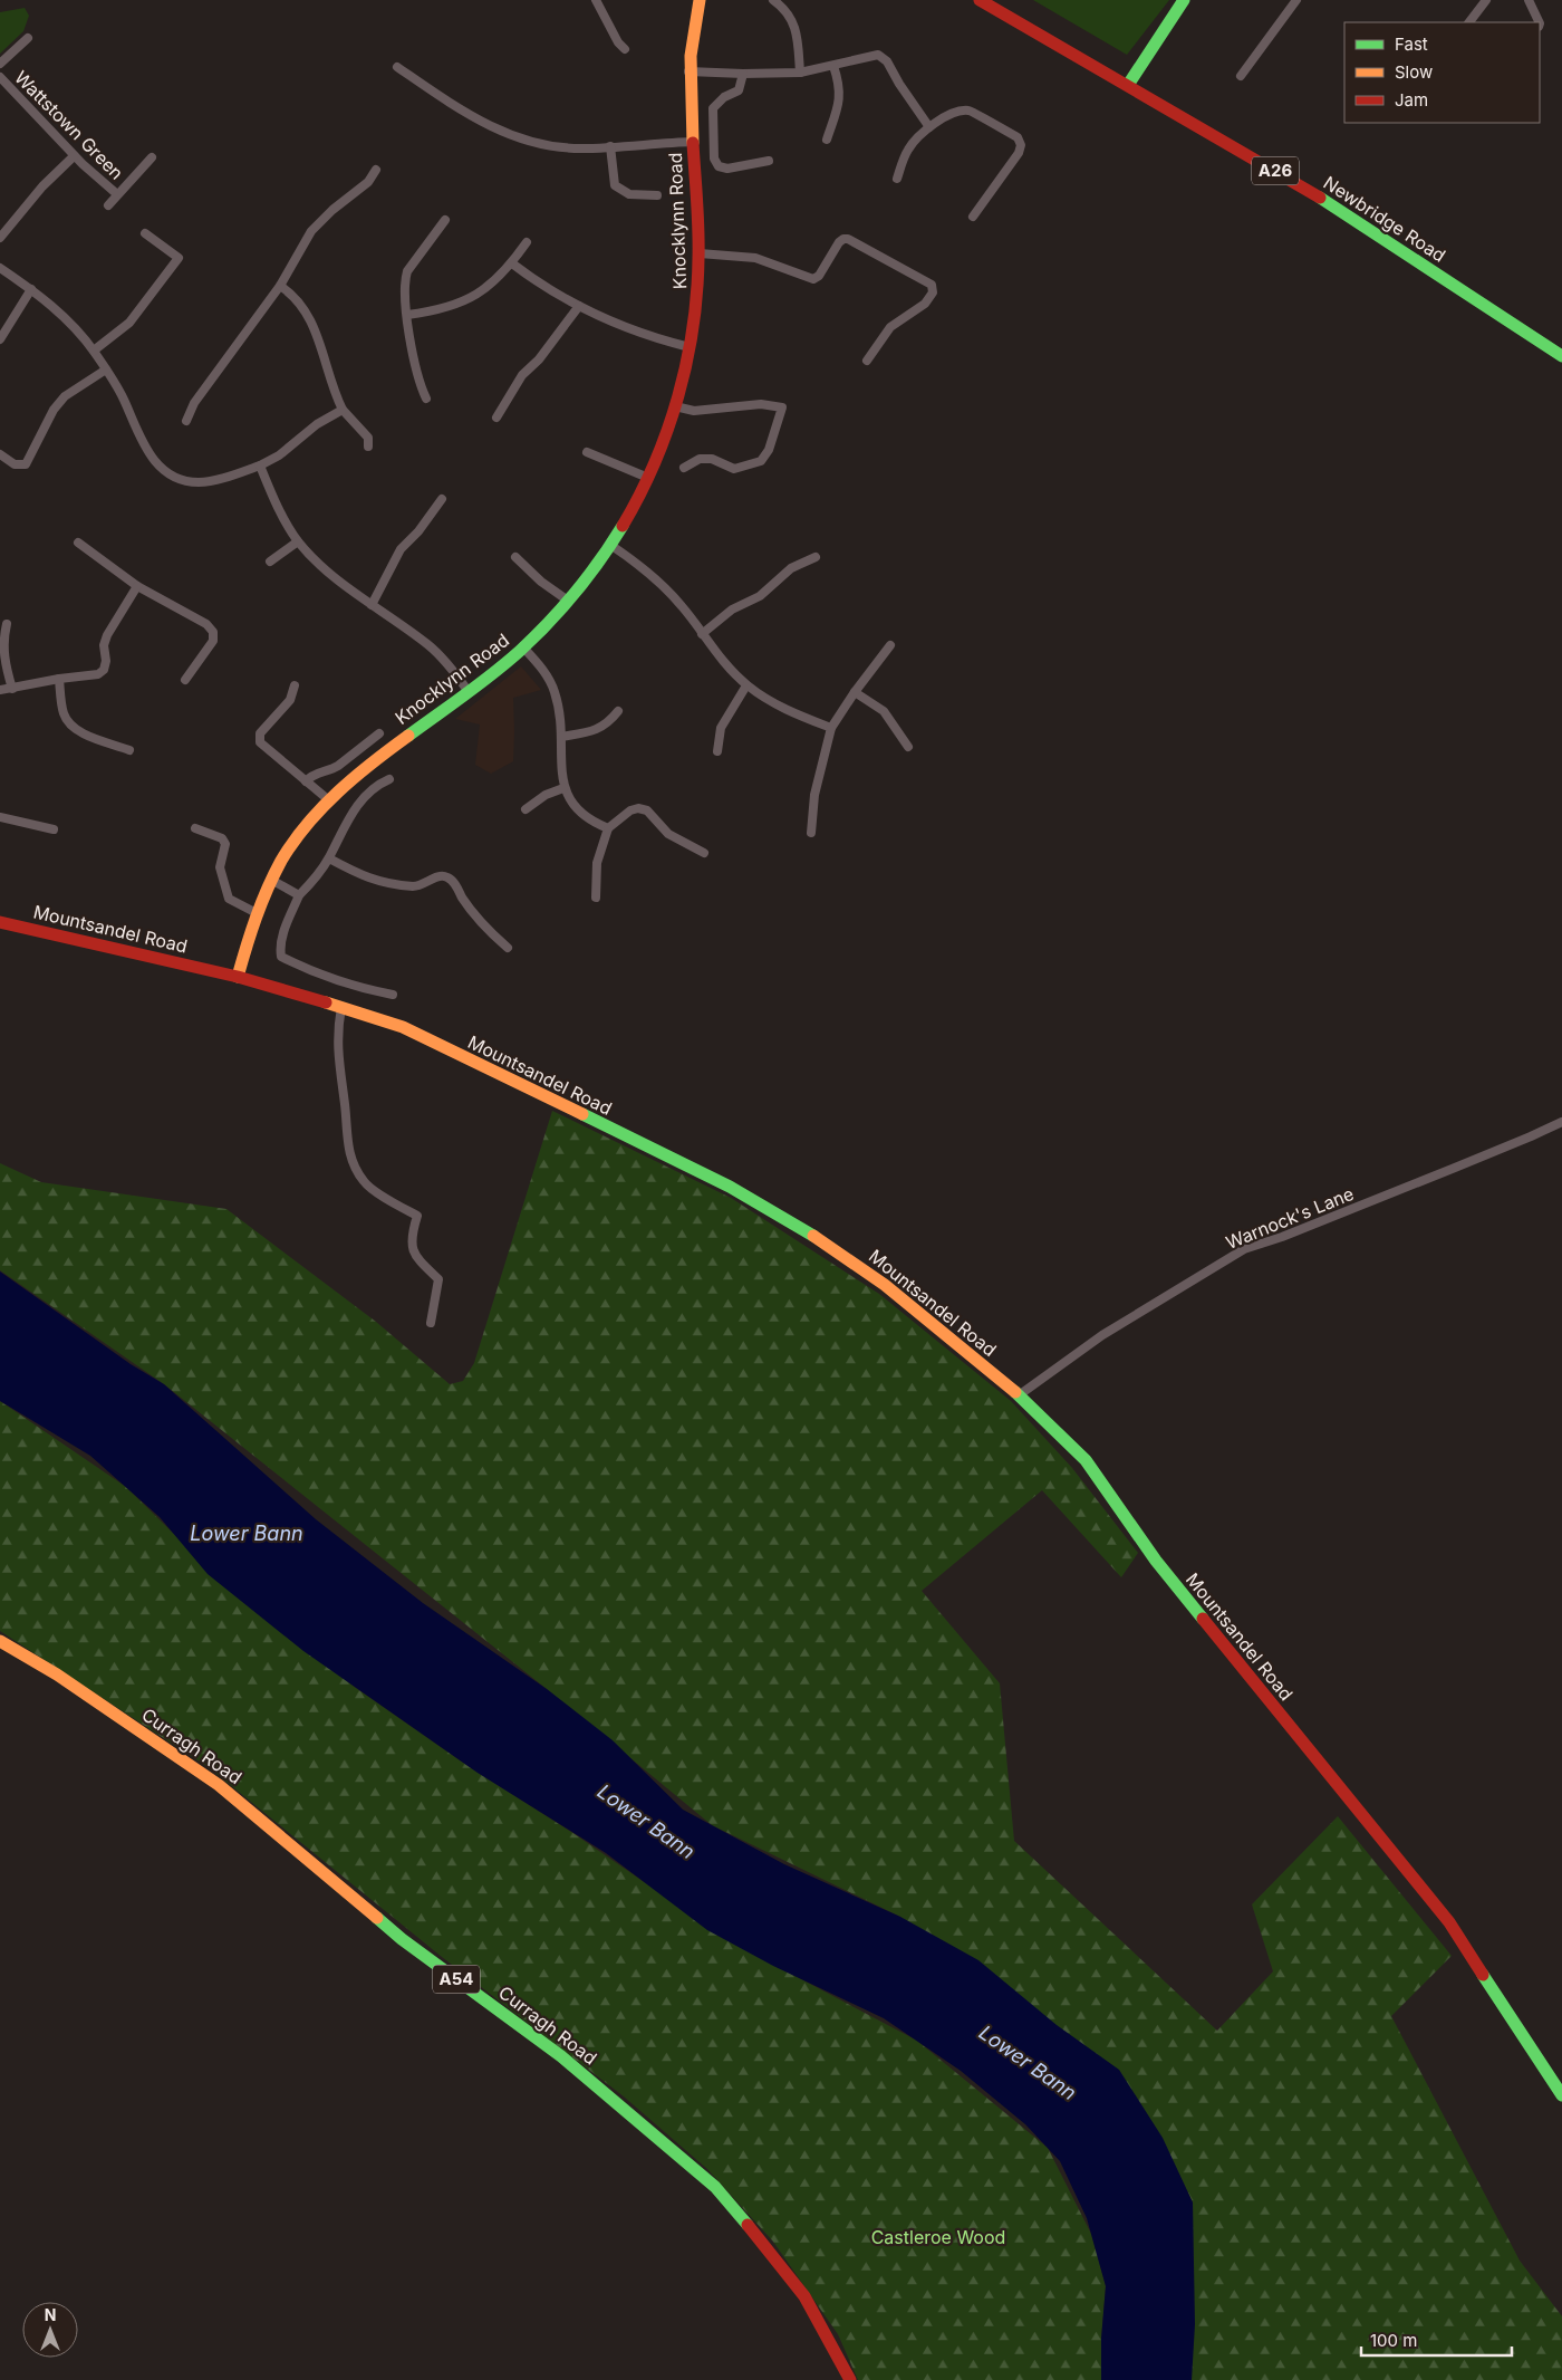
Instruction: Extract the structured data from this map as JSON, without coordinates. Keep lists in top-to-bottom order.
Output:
{
  "streets": {
    "main road": [
      "A26",
      "Newbridge Road",
      "Knocklynn Road",
      "Mountsandel Road",
      "Curragh Road",
      "A54"
    ],
    "street": ["Wattstown Green", "Warnock's Lane"]
  },
  "crossings": [
    ["Knocklynn Road", "Mountsandel Road"],
    ["Mountsandel Road", "Warnock's Lane"]
  ],
  "water": ["Lower Bann"],
  "parks": ["Castleroe Wood"],
  "legend": ["Fast", "Slow", "Jam"],
  "scale_bar": "100 m",
  "north": "top"
}
